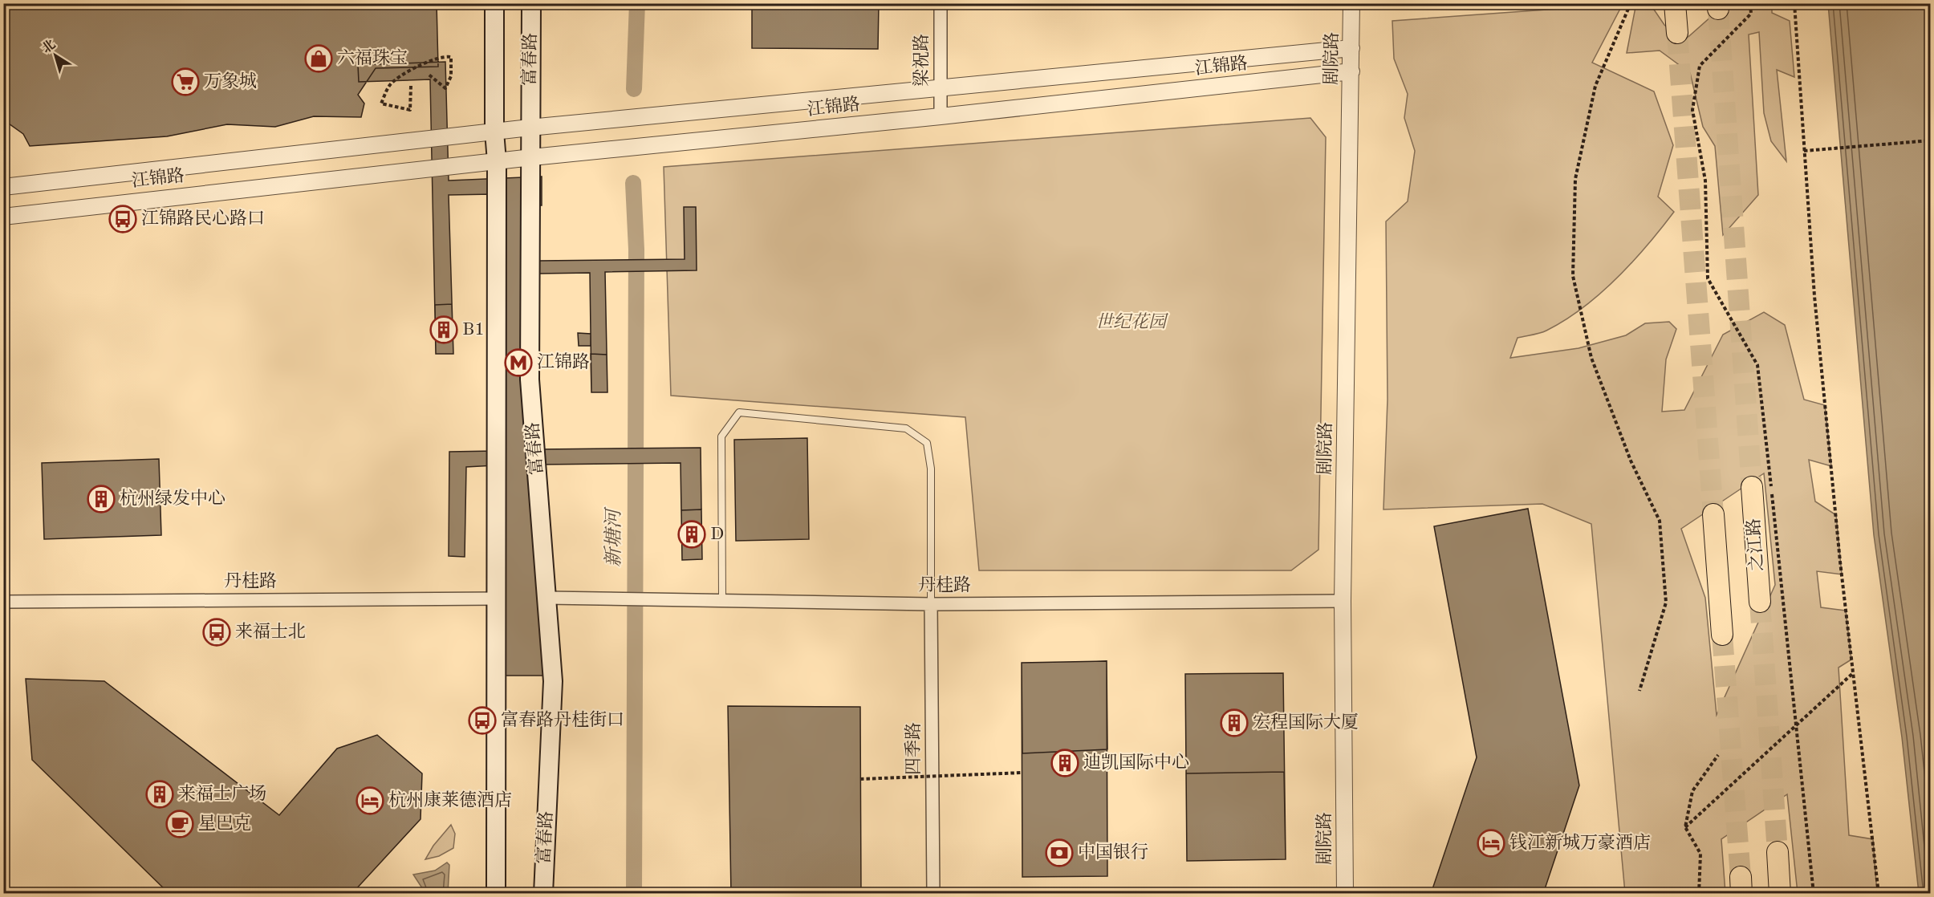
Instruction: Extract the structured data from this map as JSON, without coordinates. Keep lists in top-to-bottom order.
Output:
{
  "streets": {
    "main road": ["富春路", "之江路"],
    "street": [
      "剧院路",
      "梁祝路",
      "江锦路",
      "丹桂路",
      "四季路"
    ]
  },
  "crossings": [
    ["剧院路", "江锦路"],
    ["剧院路", "丹桂路"],
    ["富春路", "江锦路"],
    ["富春路", "丹桂路"],
    ["梁祝路", "江锦路"],
    ["丹桂路", "四季路"]
  ],
  "water": ["新塘河"],
  "parks": ["世纪花园"],
  "places": {
    "shop": ["六福珠宝"],
    "supermarket": ["万象城"],
    "bus stop": ["江锦路民心路口", "来福士北", "富春路丹桂街口"],
    "building": [
      "B1",
      "杭州绿发中心",
      "D",
      "宏程国际大厦",
      "迪凯国际中心",
      "来福士广场"
    ],
    "metro station": ["江锦路"],
    "hotel": ["杭州康莱德酒店", "钱江新城万豪酒店"],
    "cafe": ["星巴克"],
    "bank": ["中国银行"]
  },
  "north": "top left"
}
